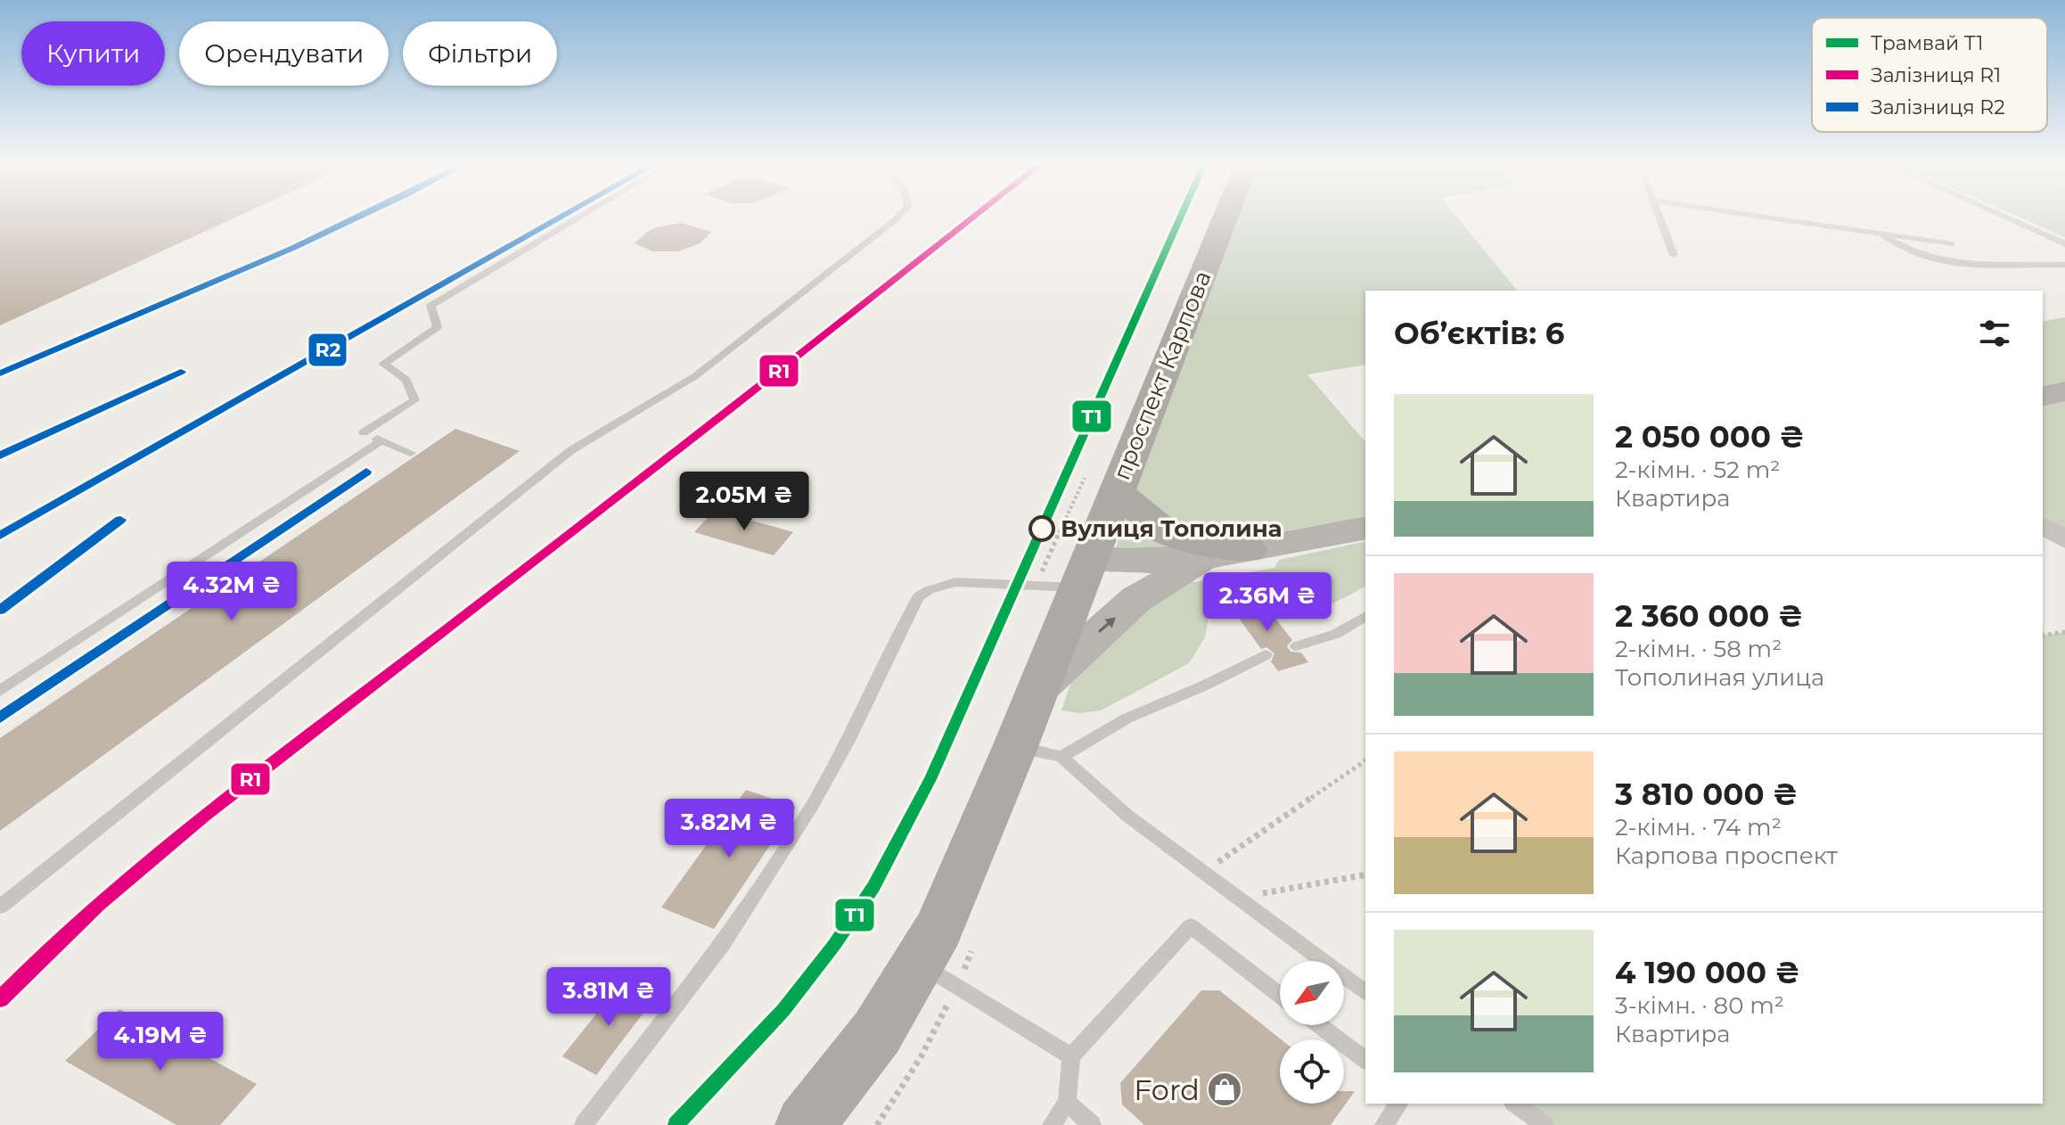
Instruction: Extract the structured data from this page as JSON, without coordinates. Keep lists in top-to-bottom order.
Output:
{
  "streets": {
    "main road": ["проспект Карпова"]
  },
  "places": {
    "other": ["Вулиця Тополина"],
    "shop": ["Ford"]
  },
  "lines": ["tram line T1", "rail line R1", "rail line R2"],
  "legend": ["Трамвай T1", "Залізниця R1", "Залізниця R2"],
  "north": "bottom left",
  "page": {
    "chip": ["Купити", "Орендувати", "Фільтри"],
    "heading": "Об’єктів: 6",
    "list": [
      {
        "name": "2 050 000 ₴",
        "note": "2-кімн. · 52 m² · Квартира"
      },
      {
        "name": "2 360 000 ₴",
        "note": "2-кімн. · 58 m² · Тополиная улица"
      },
      {
        "name": "3 810 000 ₴",
        "note": "2-кімн. · 74 m² · Карпова проспект"
      },
      {
        "name": "4 190 000 ₴",
        "note": "3-кімн. · 80 m² · Квартира"
      }
    ],
    "price": [
      "2.05M ₴",
      "4.32M ₴",
      "2.36M ₴",
      "3.82M ₴",
      "3.81M ₴",
      "4.19M ₴"
    ]
  }
}
